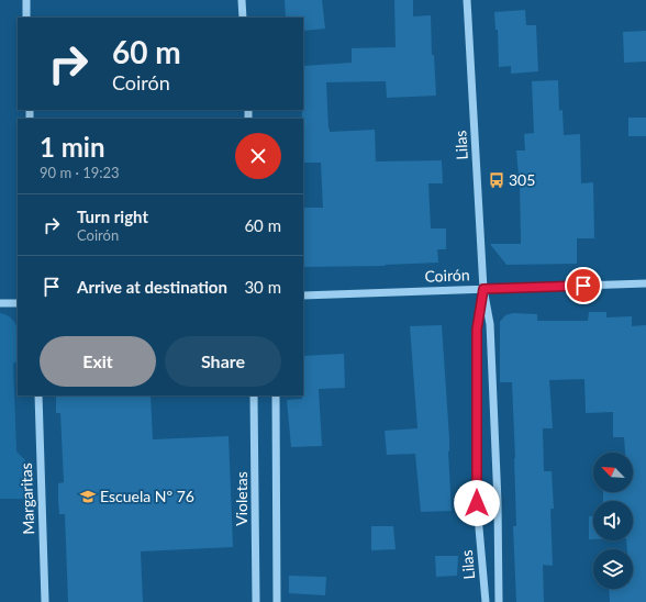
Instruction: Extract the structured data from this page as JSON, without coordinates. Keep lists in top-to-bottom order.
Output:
{
  "streets": {
    "street": [
      "Lilas",
      "Coirón",
      "Margaritas",
      "Violetas"
    ]
  },
  "crossings": [
    ["Lilas", "Coirón"]
  ],
  "places": {
    "bus stop": ["305"],
    "school or university": ["Escuela Nº 76"]
  },
  "north": "top left",
  "page": {
    "turn": ["60 m", "Coirón"],
    "heading": ["1 min", "90 m · 19:23"],
    "list": [
      {
        "name": "Turn right",
        "note": "Coirón",
        "value": "60 m"
      },
      {
        "name": "Arrive at destination",
        "value": "30 m"
      }
    ],
    "buttons": ["Exit", "Share"]
  }
}
